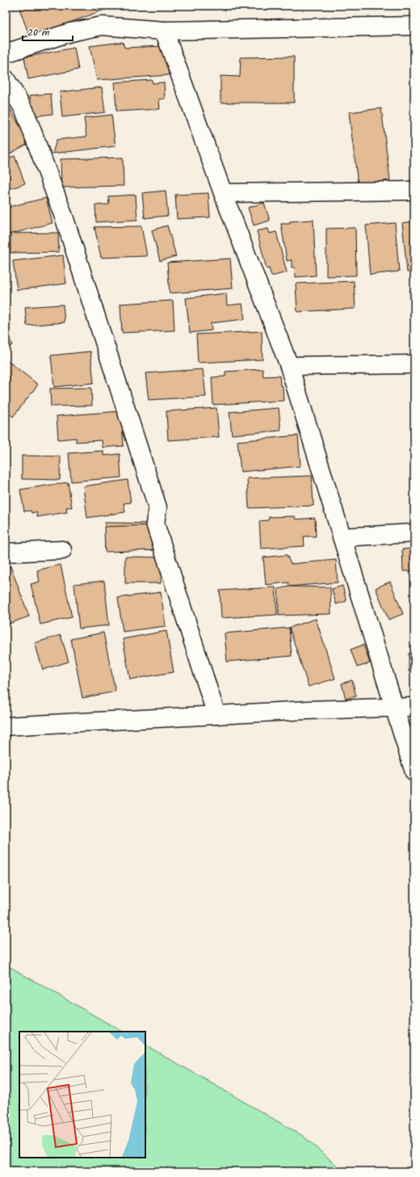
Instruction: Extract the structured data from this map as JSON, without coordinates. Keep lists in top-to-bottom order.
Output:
{
  "scale_bar": "20 m"
}
